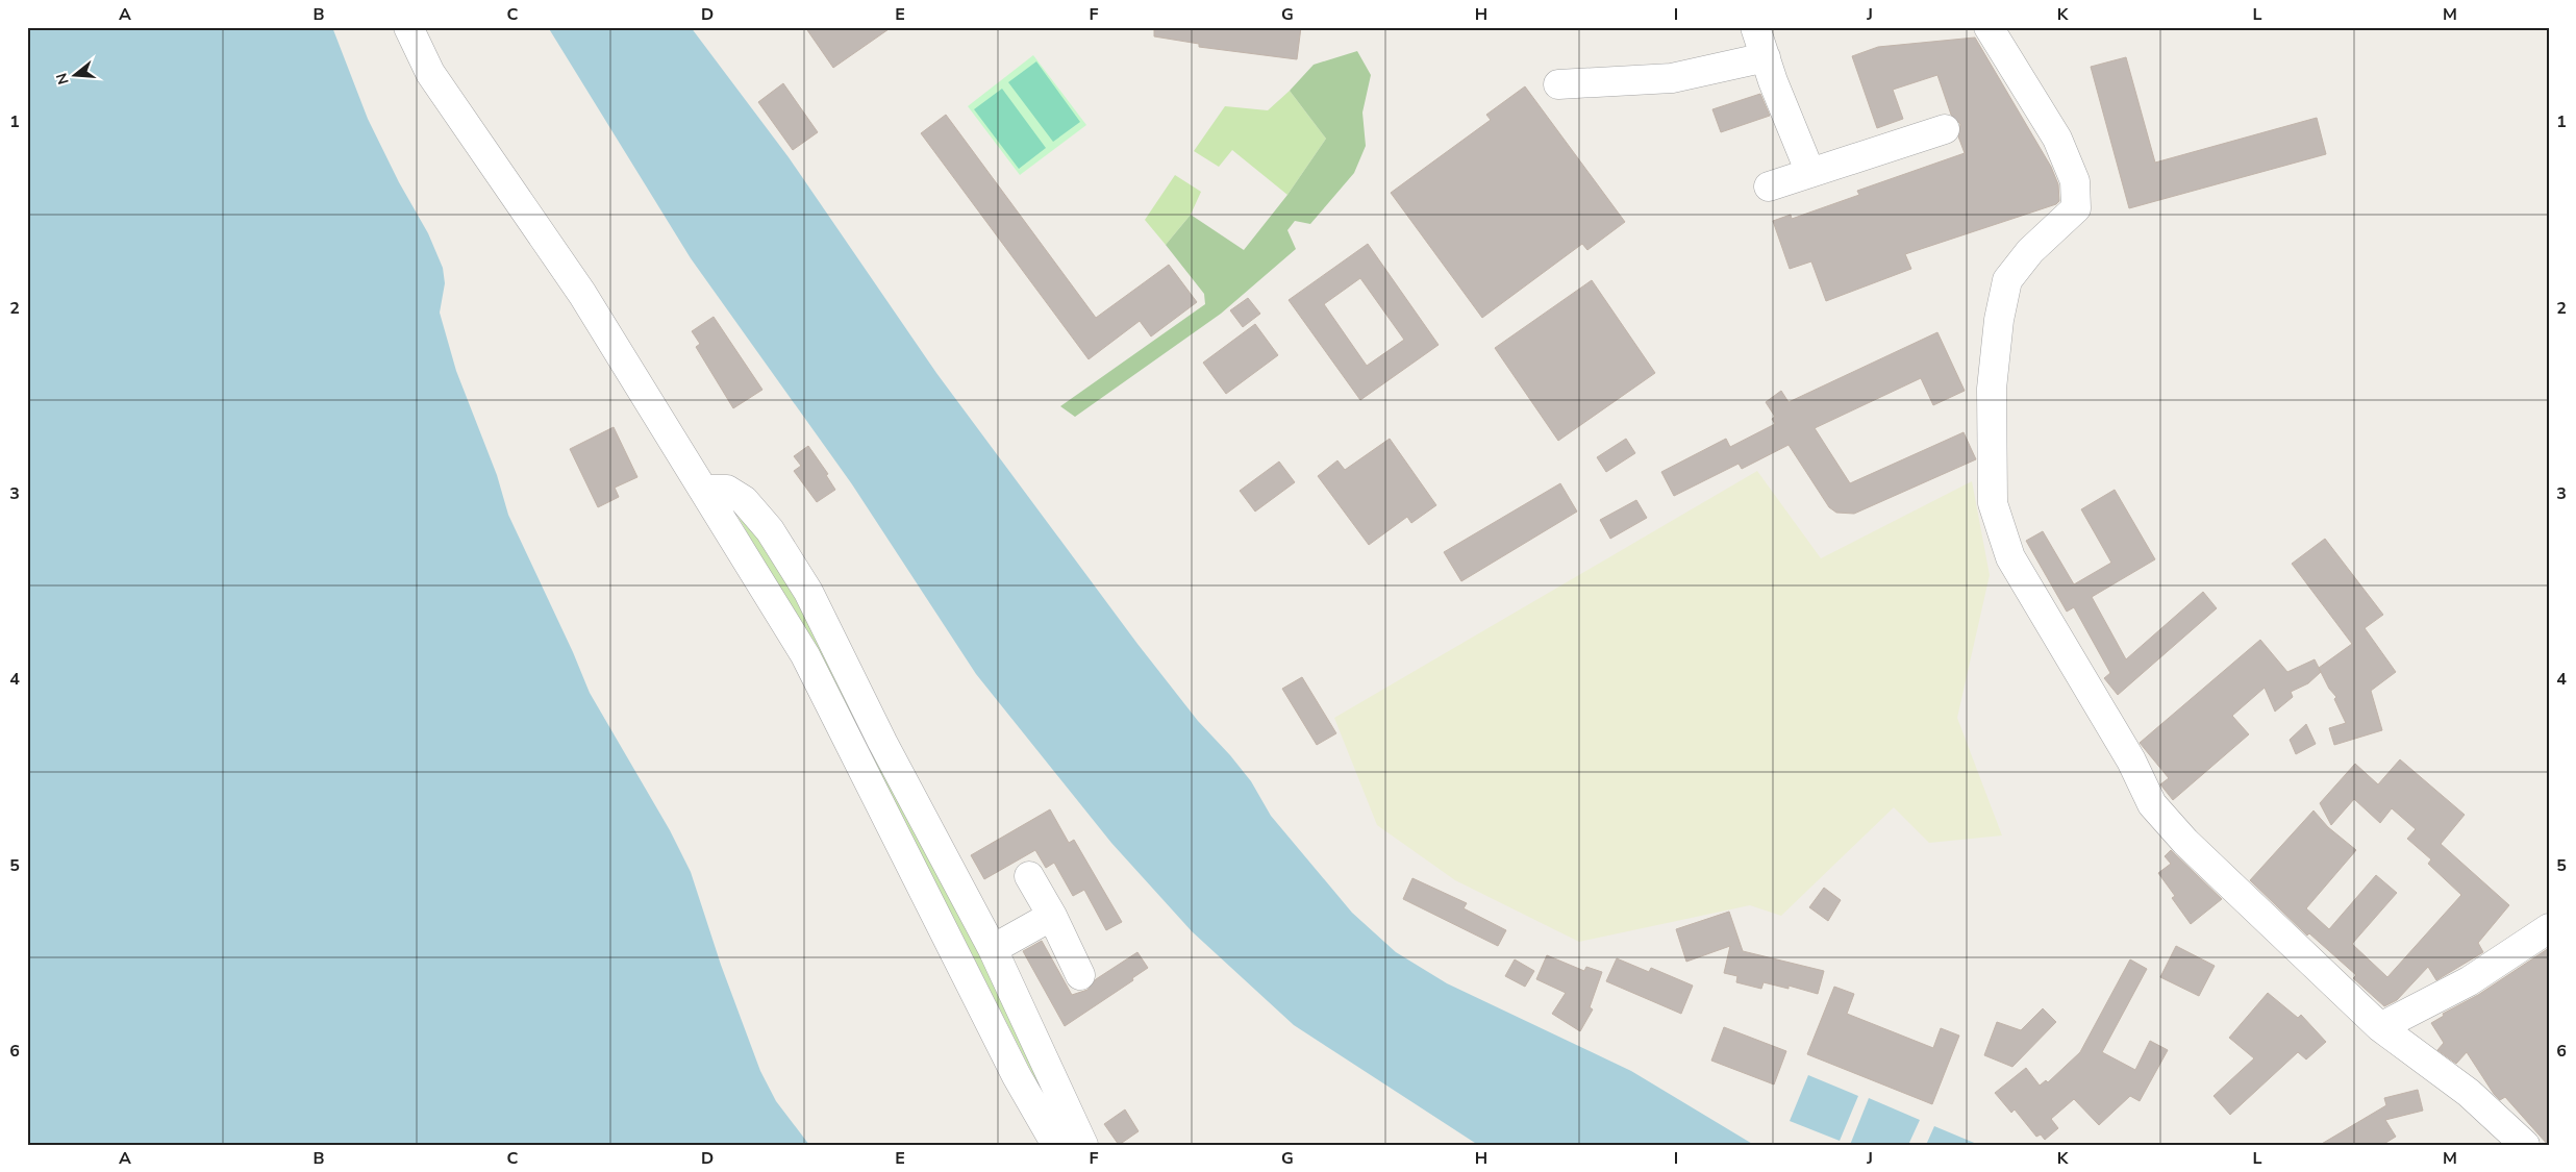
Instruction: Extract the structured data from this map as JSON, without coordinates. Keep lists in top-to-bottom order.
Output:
{
  "north": "left",
  "grid": {
    "columns": [
      "A",
      "B",
      "C",
      "D",
      "E",
      "F",
      "G",
      "H",
      "I",
      "J",
      "K",
      "L",
      "M"
    ],
    "rows": [
      "1",
      "2",
      "3",
      "4",
      "5",
      "6"
    ]
  }
}
